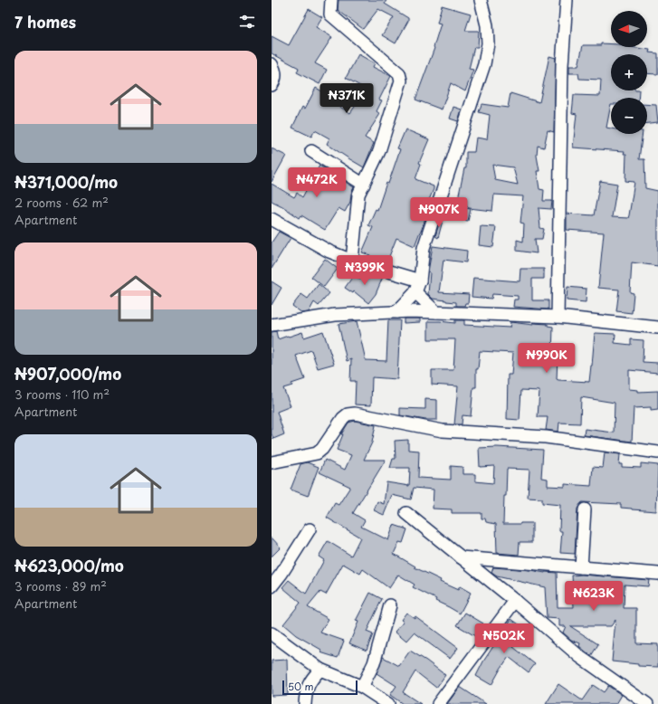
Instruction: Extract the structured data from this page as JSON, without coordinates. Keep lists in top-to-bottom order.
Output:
{
  "scale_bar": "50 m",
  "north": "left",
  "page": {
    "heading": "7 homes",
    "map_buttons": ["+", "−"],
    "list": [
      {
        "name": "₦371,000/mo",
        "note": "2 rooms · 62 m² · Apartment"
      },
      {
        "name": "₦907,000/mo",
        "note": "3 rooms · 110 m² · Apartment"
      },
      {
        "name": "₦623,000/mo",
        "note": "3 rooms · 89 m² · Apartment"
      }
    ],
    "price": [
      "₦371K",
      "₦472K",
      "₦907K",
      "₦399K",
      "₦990K",
      "₦623K",
      "₦502K"
    ],
    "scale": "50 m"
  }
}
